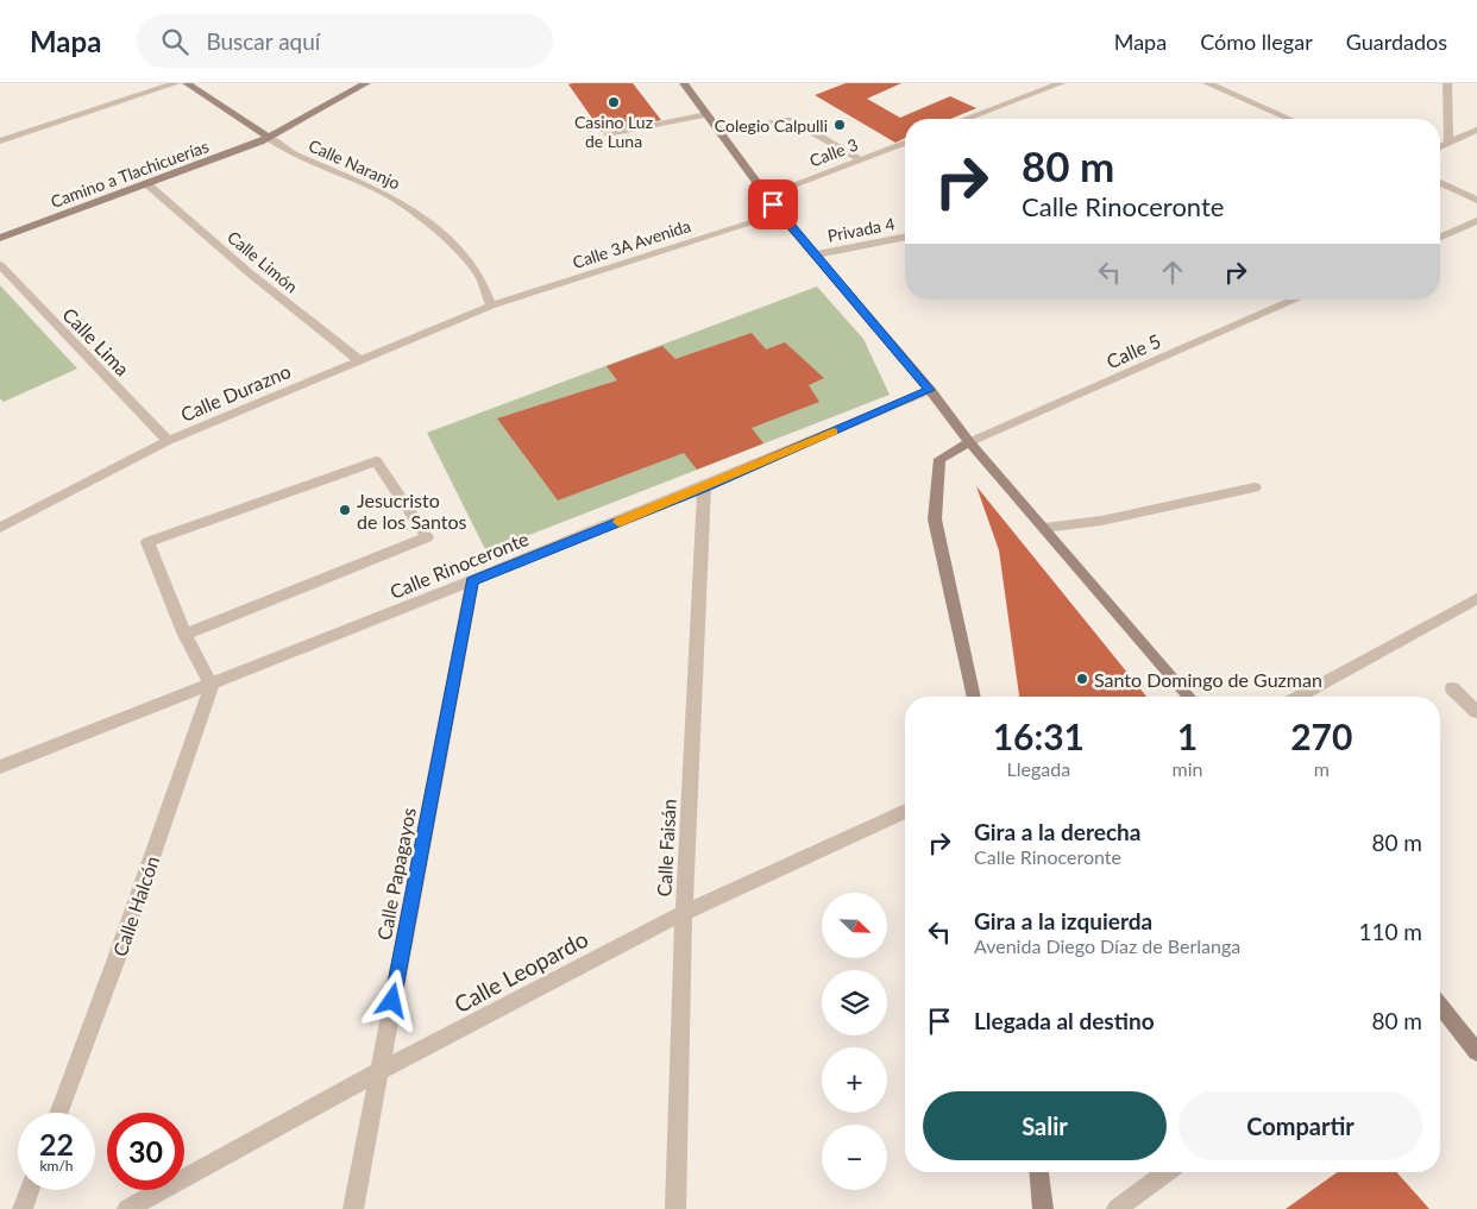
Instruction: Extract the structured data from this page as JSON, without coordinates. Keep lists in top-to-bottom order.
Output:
{
  "streets": {
    "street": [
      "Calle 3",
      "Calle Naranjo",
      "Camino a Tlachicuerías",
      "Privada 4",
      "Calle 3A Avenida",
      "Calle Limón",
      "Calle Lima",
      "Calle 5",
      "Calle Durazno",
      "Calle Rinoceronte",
      "Calle Faisán",
      "Calle Papagayos",
      "Calle Halcón",
      "Calle Leopardo"
    ]
  },
  "crossings": [
    ["Calle Naranjo", "Camino a Tlachicuerías"],
    ["Calle Naranjo", "Calle 3A Avenida"],
    ["Calle Naranjo", "Calle Durazno"],
    ["Camino a Tlachicuerías", "Calle Limón"],
    ["Calle 3A Avenida", "Calle Durazno"],
    ["Calle Limón", "Calle Durazno"],
    ["Calle Lima", "Calle Durazno"],
    ["Calle Rinoceronte", "Calle Faisán"],
    ["Calle Rinoceronte", "Calle Papagayos"],
    ["Calle Rinoceronte", "Calle Halcón"],
    ["Calle Faisán", "Calle Leopardo"],
    ["Calle Papagayos", "Calle Leopardo"]
  ],
  "places": [
    "Casino Luz de Luna",
    "Colegio Calpulli",
    "Jesucristo de los Santos",
    "Santo Domingo de Guzman"
  ],
  "north": "bottom right",
  "page": {
    "header": "Mapa",
    "search": "Buscar aquí",
    "nav": ["Mapa", "Cómo llegar", "Guardados"],
    "turn": ["80 m", "Calle Rinoceronte"],
    "eta": [
      "16:31",
      "Llegada",
      "1",
      "min",
      "270",
      "m"
    ],
    "list": [
      {
        "name": "Gira a la derecha",
        "note": "Calle Rinoceronte",
        "value": "80 m"
      },
      {
        "name": "Gira a la izquierda",
        "note": "Avenida Diego Díaz de Berlanga",
        "value": "110 m"
      },
      {
        "name": "Llegada al destino",
        "value": "80 m"
      }
    ],
    "map_buttons": ["+", "−"],
    "buttons": ["Salir", "Compartir"],
    "speed": "22 km/h",
    "limit": "30"
  }
}
